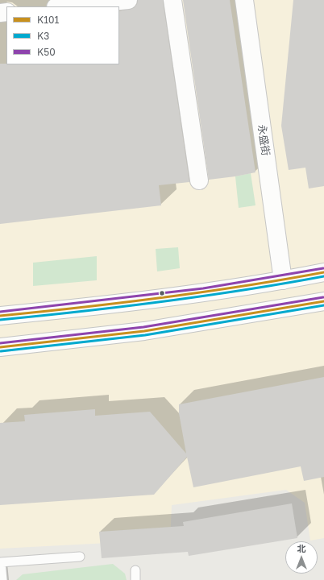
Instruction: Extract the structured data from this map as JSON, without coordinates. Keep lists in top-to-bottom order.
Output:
{
  "streets": {
    "main road": ["永盛街"]
  },
  "lines": ["transit line K50", "transit line K101", "transit line K3"],
  "legend": ["K101", "K3", "K50"],
  "north": "top"
}
